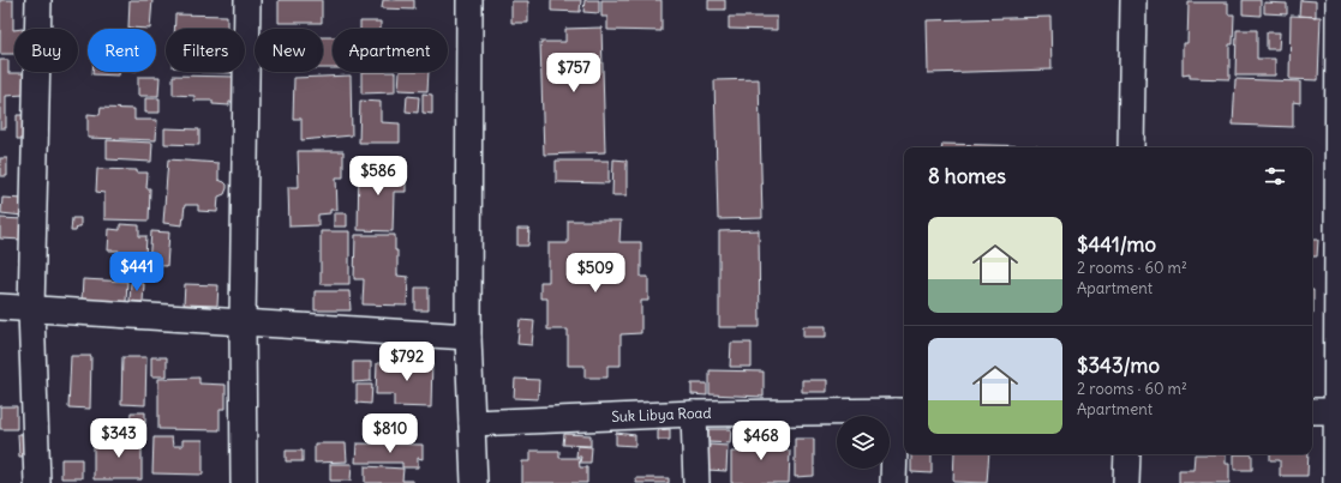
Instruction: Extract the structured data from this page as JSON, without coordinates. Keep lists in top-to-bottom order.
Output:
{
  "streets": {
    "street": ["Suk Libya Road"]
  },
  "page": {
    "chip": [
      "Buy",
      "Rent",
      "Filters",
      "New",
      "Apartment"
    ],
    "price": [
      "$757",
      "$586",
      "$441",
      "$509",
      "$792",
      "$810",
      "$343",
      "$468"
    ],
    "heading": "8 homes",
    "list": [
      {
        "name": "$441/mo",
        "note": "2 rooms · 60 m² · Apartment"
      },
      {
        "name": "$343/mo",
        "note": "2 rooms · 60 m² · Apartment"
      }
    ]
  }
}
